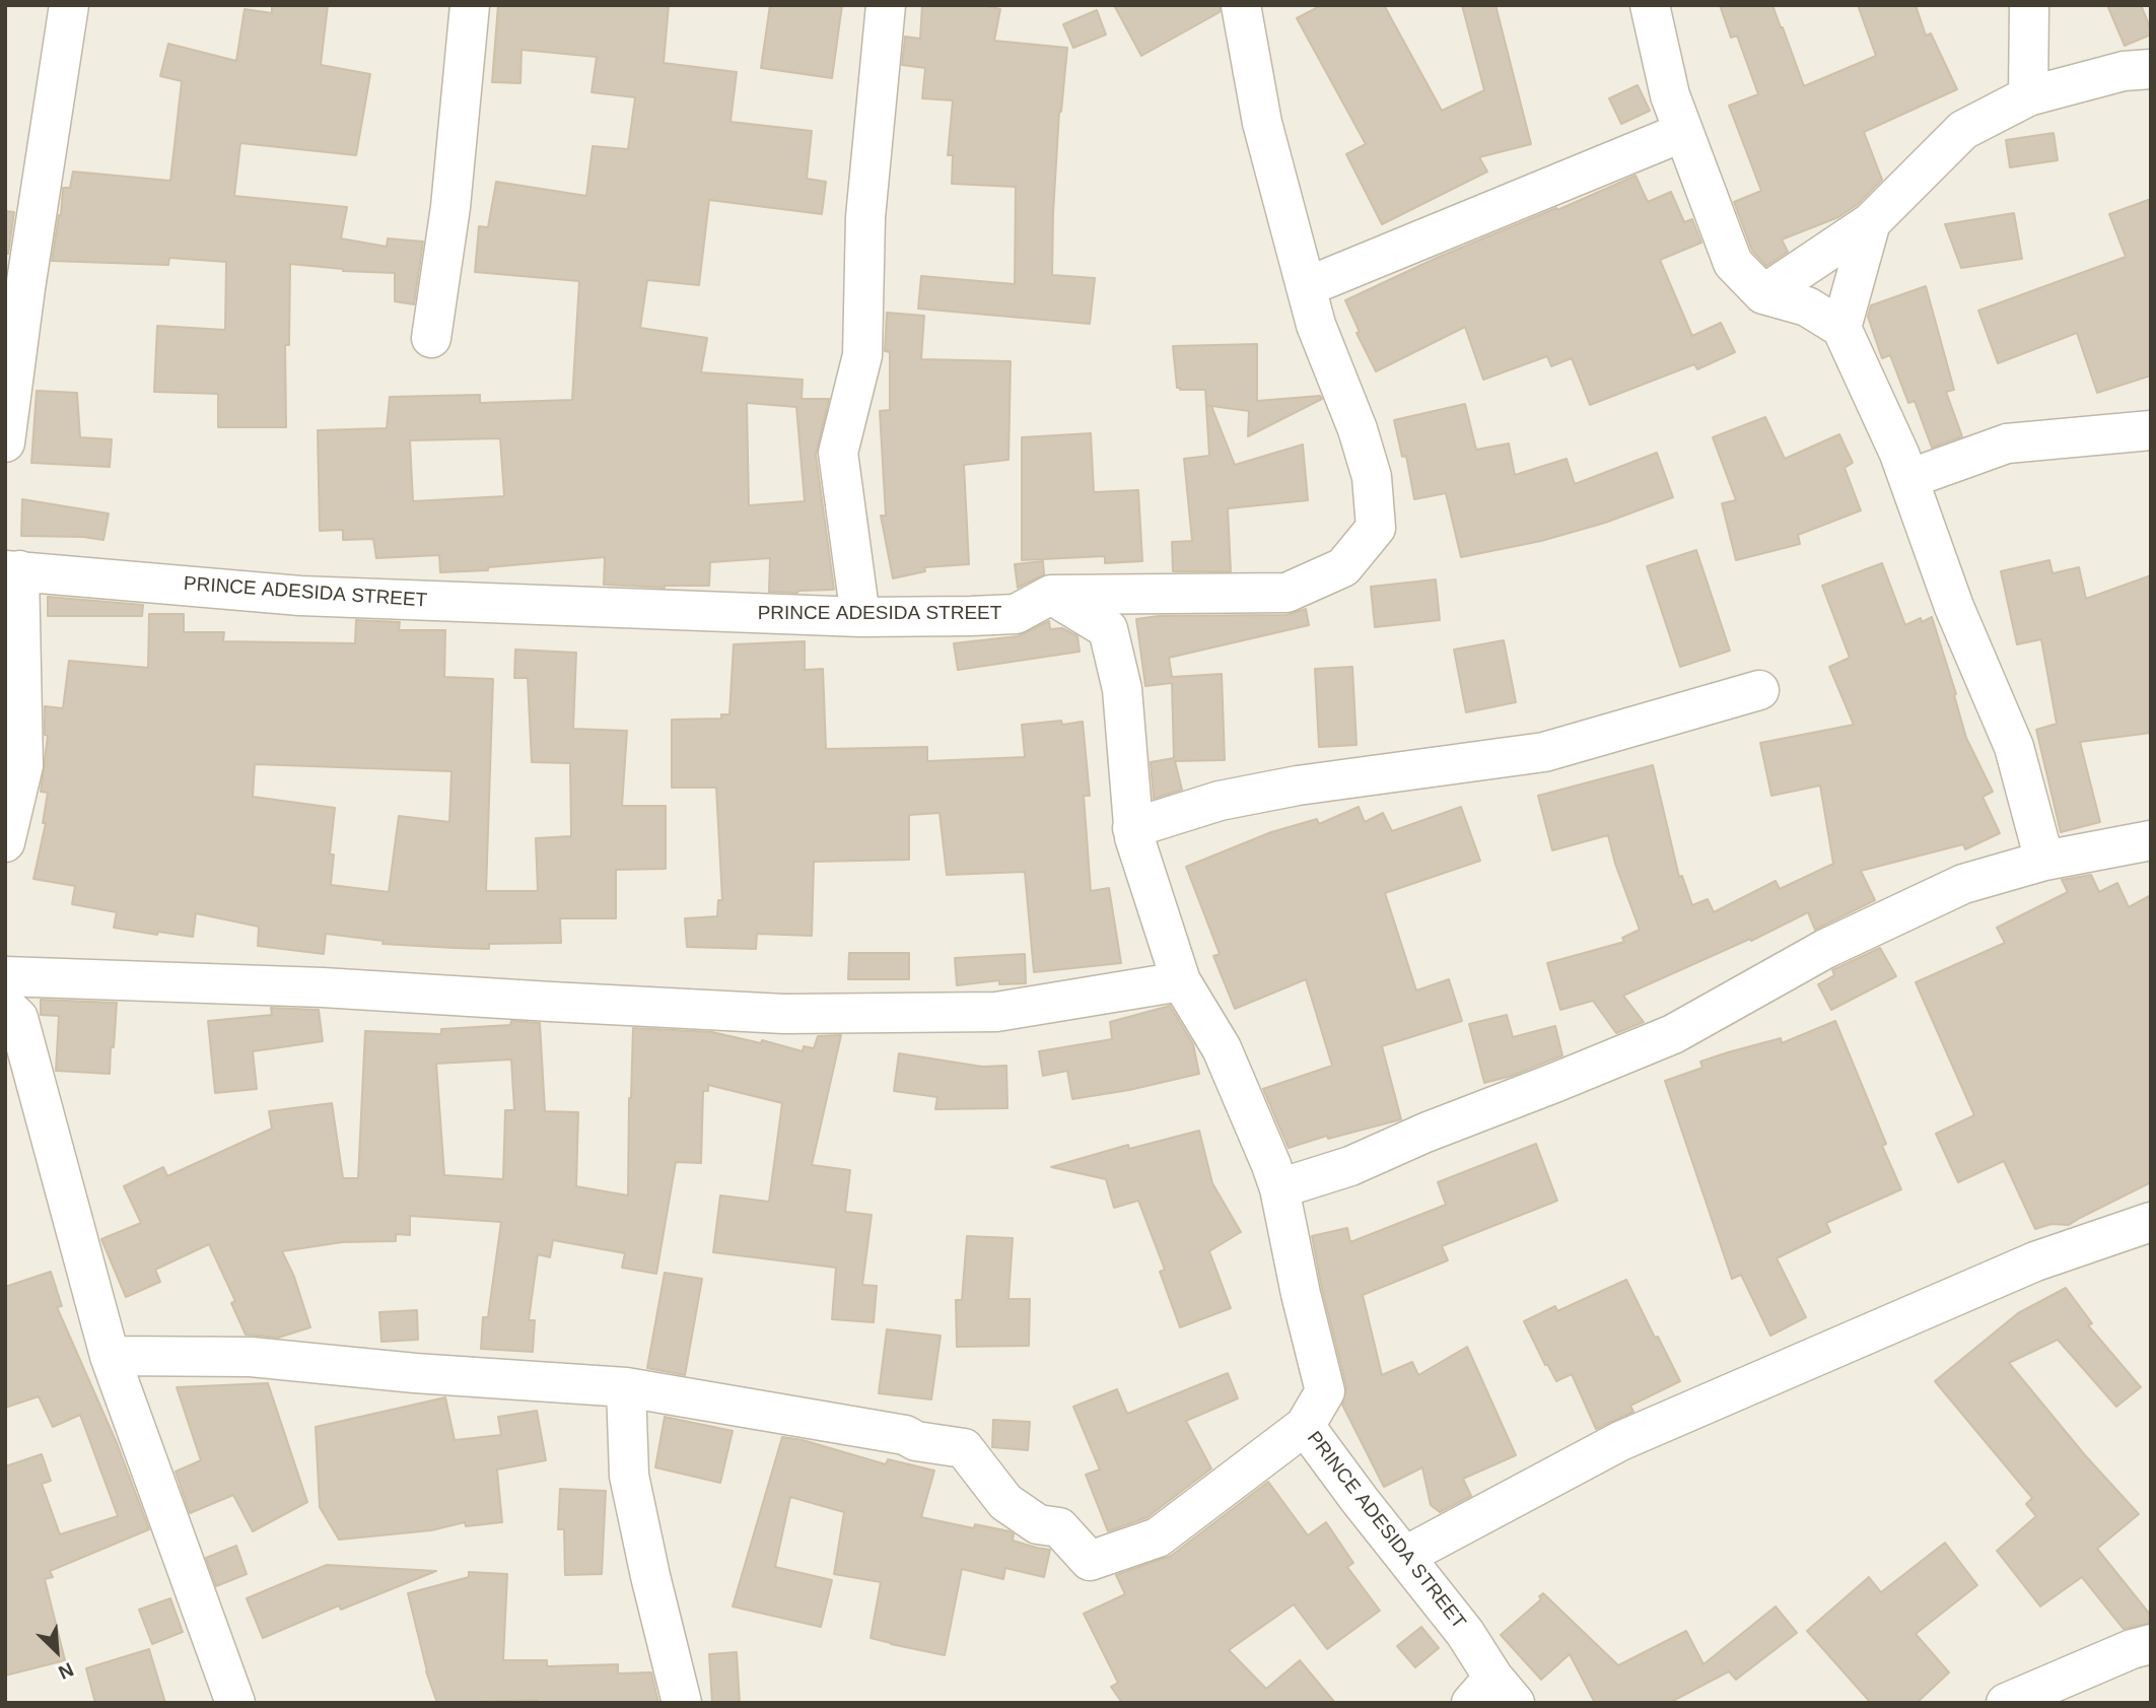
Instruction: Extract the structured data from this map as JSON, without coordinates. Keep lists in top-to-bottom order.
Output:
{
  "streets": {
    "street": ["PRINCE ADESIDA STREET"]
  },
  "north": "bottom right"
}
